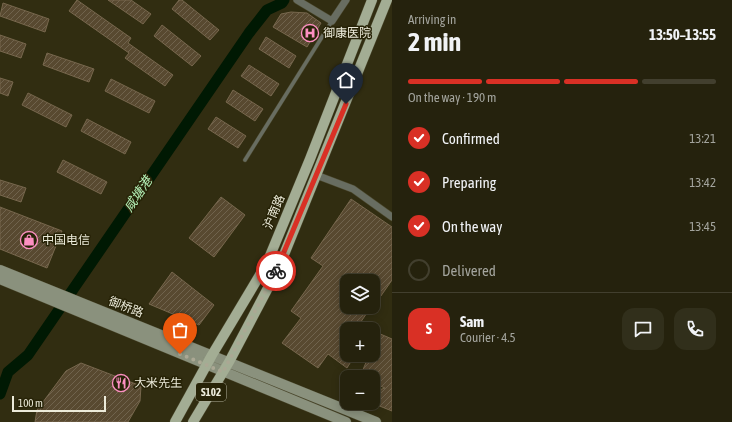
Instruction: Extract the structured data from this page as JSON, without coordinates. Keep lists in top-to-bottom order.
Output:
{
  "streets": {
    "main road": ["沪南路", "御桥路", "S102"]
  },
  "crossings": [
    ["沪南路", "御桥路"]
  ],
  "water": ["咸塘港"],
  "places": {
    "hospital": ["御康医院"],
    "shop": ["中国电信"],
    "restaurant": ["大米先生"]
  },
  "scale_bar": "100 m",
  "page": {
    "heading": ["2 min", "Arriving in", "13:50–13:55"],
    "panel": ["Sam", "Courier · 4.5"],
    "bar": "On the way · 190 m",
    "list": [
      ["Confirmed", "13:21"],
      ["Preparing", "13:42"],
      ["On the way", "13:45"],
      "Delivered"
    ],
    "map_buttons": ["+", "−"],
    "round": "S",
    "scale": "100 m"
  }
}
